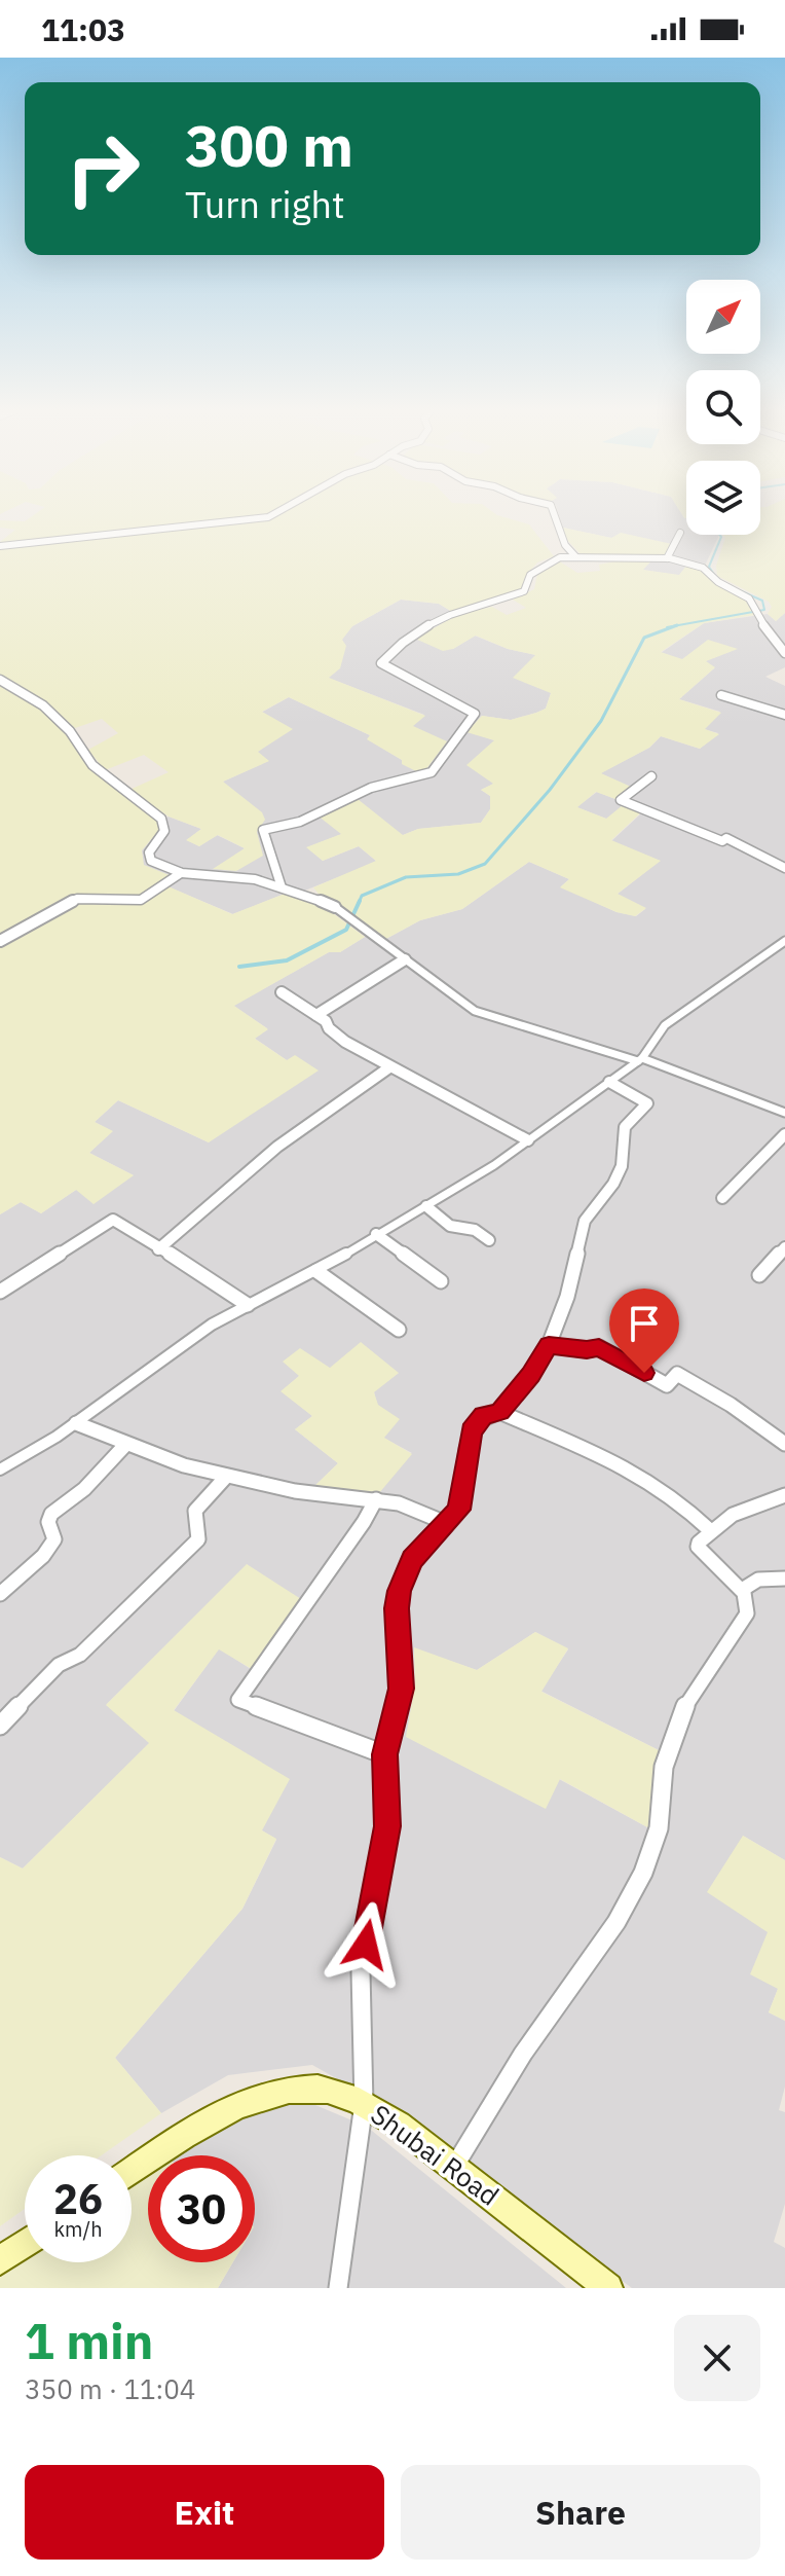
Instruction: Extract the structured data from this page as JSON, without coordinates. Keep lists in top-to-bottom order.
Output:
{
  "streets": {
    "main road": ["Shubai Road"]
  },
  "north": "top right",
  "page": {
    "status": "11:03",
    "turn": ["300 m", "Turn right"],
    "speed": "26 km/h",
    "limit": "30",
    "heading": ["1 min", "350 m · 11:04"],
    "buttons": ["Exit", "Share"]
  }
}
